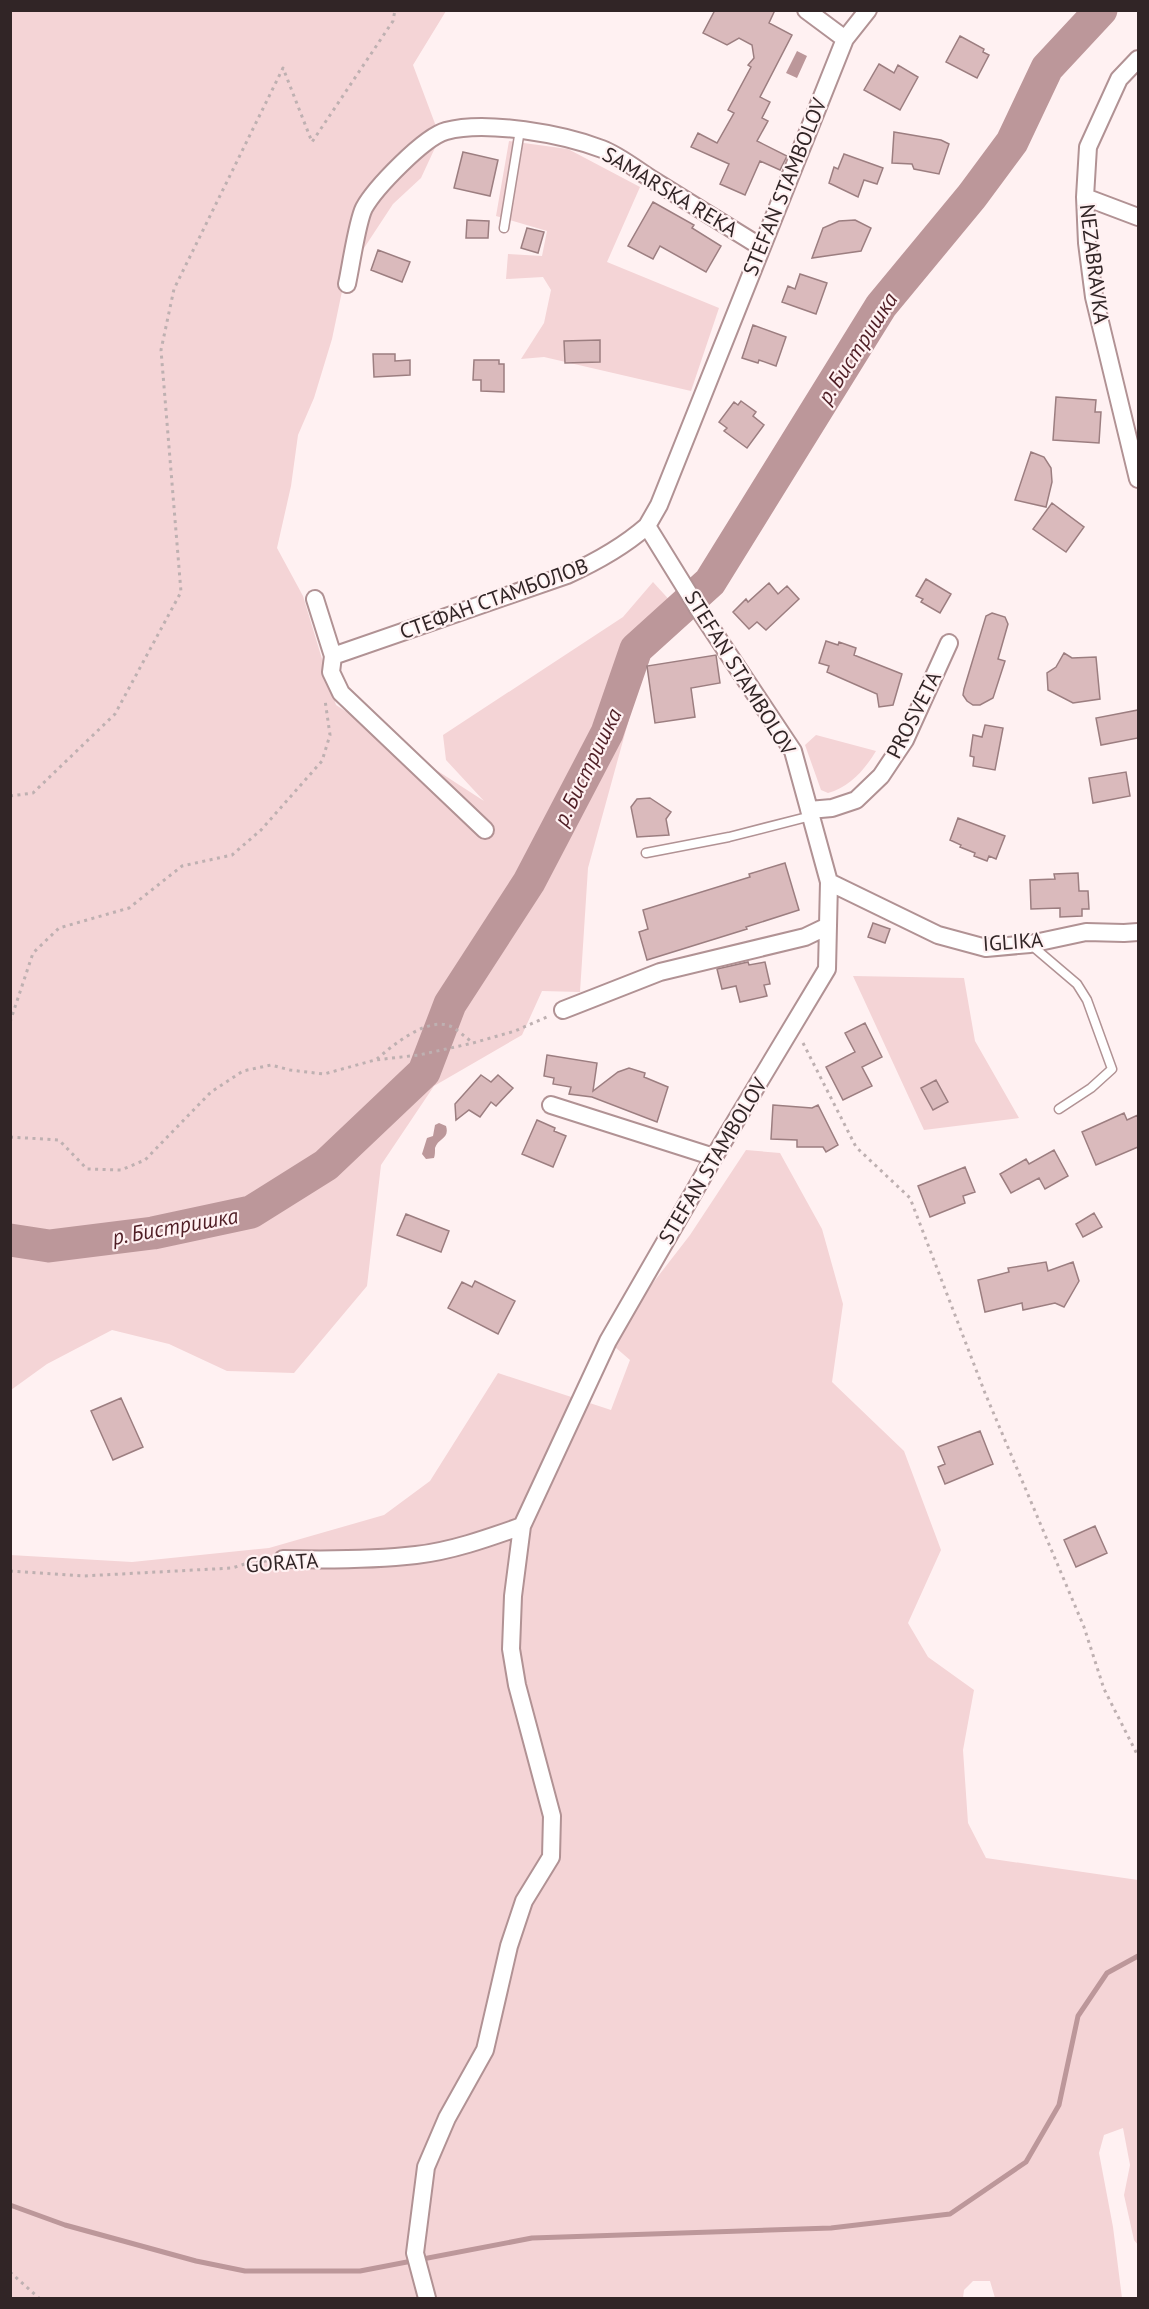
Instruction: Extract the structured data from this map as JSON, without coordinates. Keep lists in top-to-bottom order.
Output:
{
  "streets": {
    "street": [
      "STEFAN STAMBOLOV",
      "SAMARSKA REKA",
      "NEZABRAVKA",
      "СТЕФАН СТАМБОЛОВ",
      "PROSVETA",
      "IGLIKA",
      "GORATA"
    ]
  },
  "crossings": [
    ["STEFAN STAMBOLOV", "SAMARSKA REKA"],
    ["STEFAN STAMBOLOV", "СТЕФАН СТАМБОЛОВ"],
    ["STEFAN STAMBOLOV", "PROSVETA"],
    ["STEFAN STAMBOLOV", "IGLIKA"],
    ["STEFAN STAMBOLOV", "GORATA"]
  ],
  "water": ["р. Бистришка"]
}
